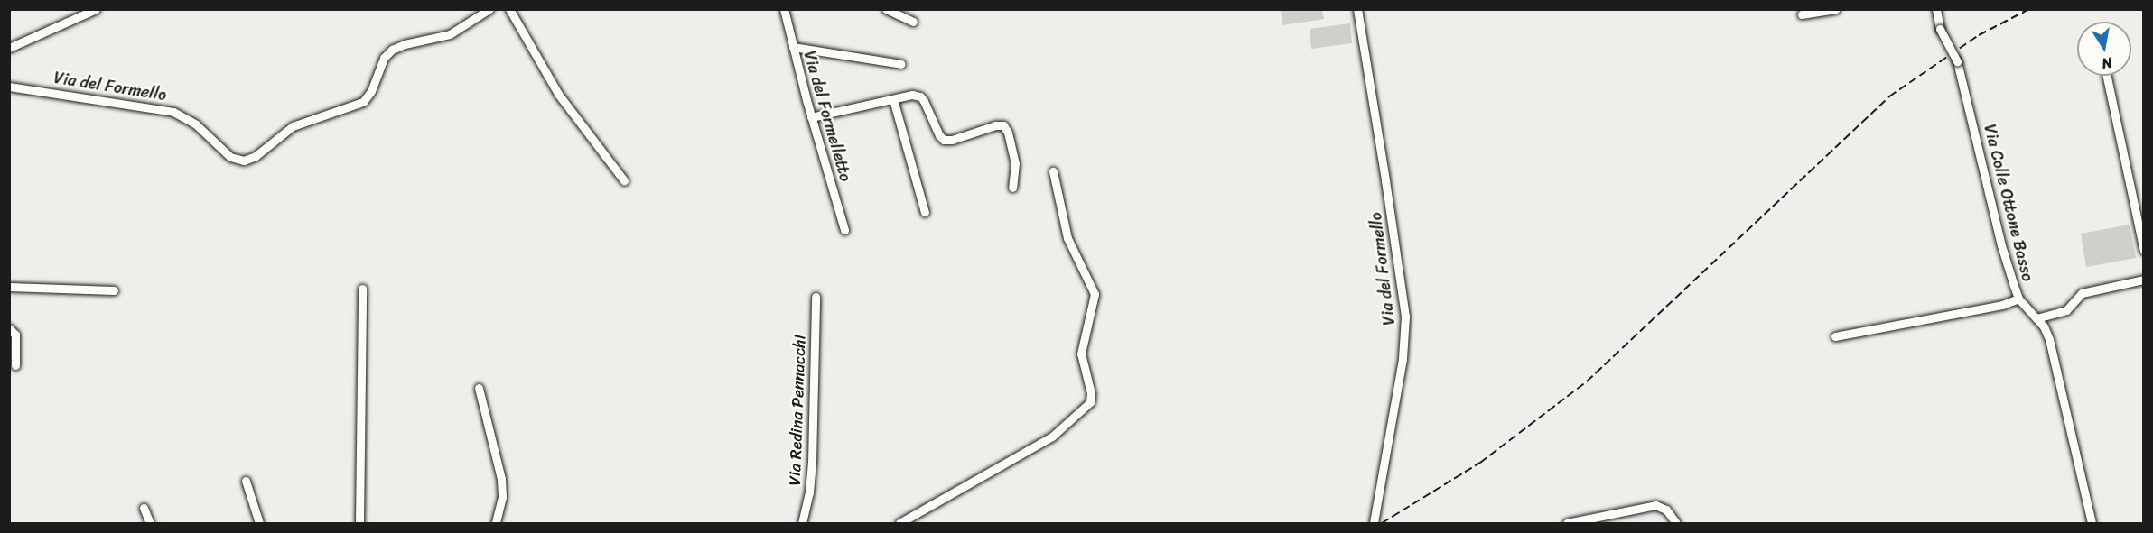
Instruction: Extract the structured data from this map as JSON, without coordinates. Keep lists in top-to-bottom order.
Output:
{
  "streets": {
    "street": [
      "Via del Formello",
      "Via del Formelletto",
      "Via Colle Ottone Basso",
      "Via Redina Pennacchi"
    ]
  },
  "north": "bottom"
}
